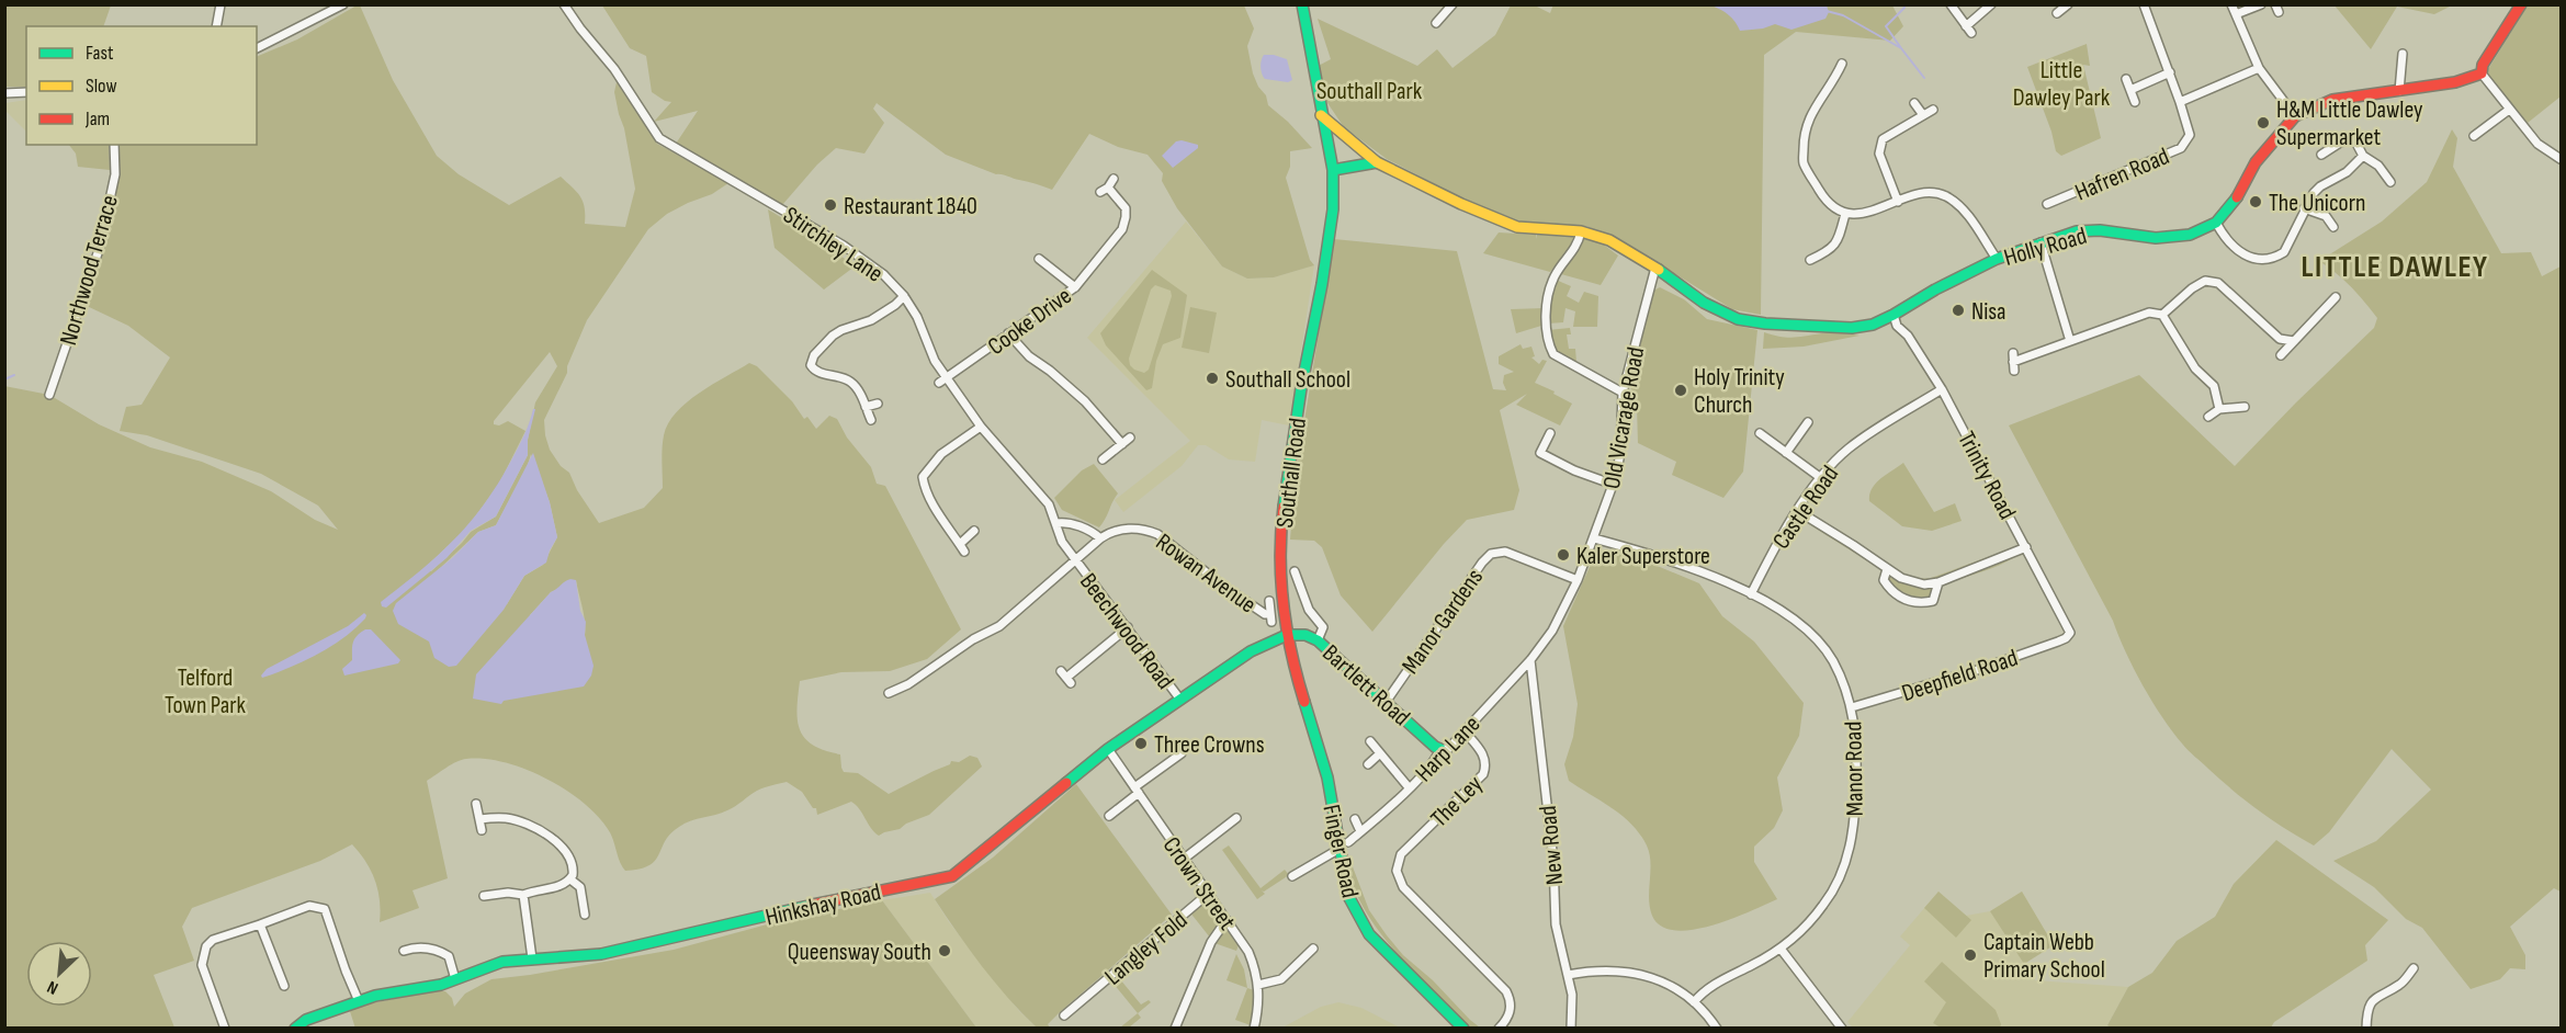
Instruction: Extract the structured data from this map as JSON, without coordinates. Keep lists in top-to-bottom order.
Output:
{
  "streets": {
    "street": [
      "Hafren Road",
      "Stirchley Lane",
      "Holly Road",
      "Northwood Terrace",
      "Cooke Drive",
      "Old Vicarage Road",
      "Southall Road",
      "Trinity Road",
      "Castle Road",
      "Rowan Avenue",
      "Manor Gardens",
      "Beechwood Road",
      "Deepfield Road",
      "Bartlett Road",
      "Harp Lane",
      "Manor Road",
      "The Ley",
      "New Road",
      "Finger Road",
      "Crown Street",
      "Hinkshay Road",
      "Langley Fold"
    ]
  },
  "crossings": [
    ["Stirchley Lane", "Cooke Drive"],
    ["Stirchley Lane", "Rowan Avenue"],
    ["Stirchley Lane", "Beechwood Road"],
    ["Holly Road", "Old Vicarage Road"],
    ["Holly Road", "Trinity Road"],
    ["Old Vicarage Road", "Manor Gardens"],
    ["Old Vicarage Road", "Harp Lane"],
    ["Old Vicarage Road", "Manor Road"],
    ["Old Vicarage Road", "New Road"],
    ["Southall Road", "Bartlett Road"],
    ["Southall Road", "Finger Road"],
    ["Southall Road", "Hinkshay Road"],
    ["Trinity Road", "Castle Road"],
    ["Trinity Road", "Deepfield Road"],
    ["Castle Road", "Manor Road"],
    ["Rowan Avenue", "Beechwood Road"],
    ["Manor Gardens", "Bartlett Road"],
    ["Beechwood Road", "Hinkshay Road"],
    ["Deepfield Road", "Manor Road"],
    ["Bartlett Road", "Harp Lane"],
    ["Bartlett Road", "Finger Road"],
    ["Bartlett Road", "Hinkshay Road"],
    ["Harp Lane", "The Ley"],
    ["Harp Lane", "New Road"],
    ["Harp Lane", "Finger Road"],
    ["The Ley", "Finger Road"],
    ["Finger Road", "Hinkshay Road"],
    ["Crown Street", "Hinkshay Road"],
    ["Crown Street", "Langley Fold"]
  ],
  "districts": ["LITTLE DAWLEY"],
  "parks": ["Little Dawley Park", "Southall Park", "Telford Town Park"],
  "places": [
    "H&M Little Dawley Supermarket",
    "The Unicorn",
    "Restaurant 1840",
    "Nisa",
    "Southall School",
    "Holy Trinity Church",
    "Kaler Superstore",
    "Three Crowns",
    "Queensway South",
    "Captain Webb Primary School"
  ],
  "legend": ["Fast", "Slow", "Jam"],
  "north": "bottom left"
}
